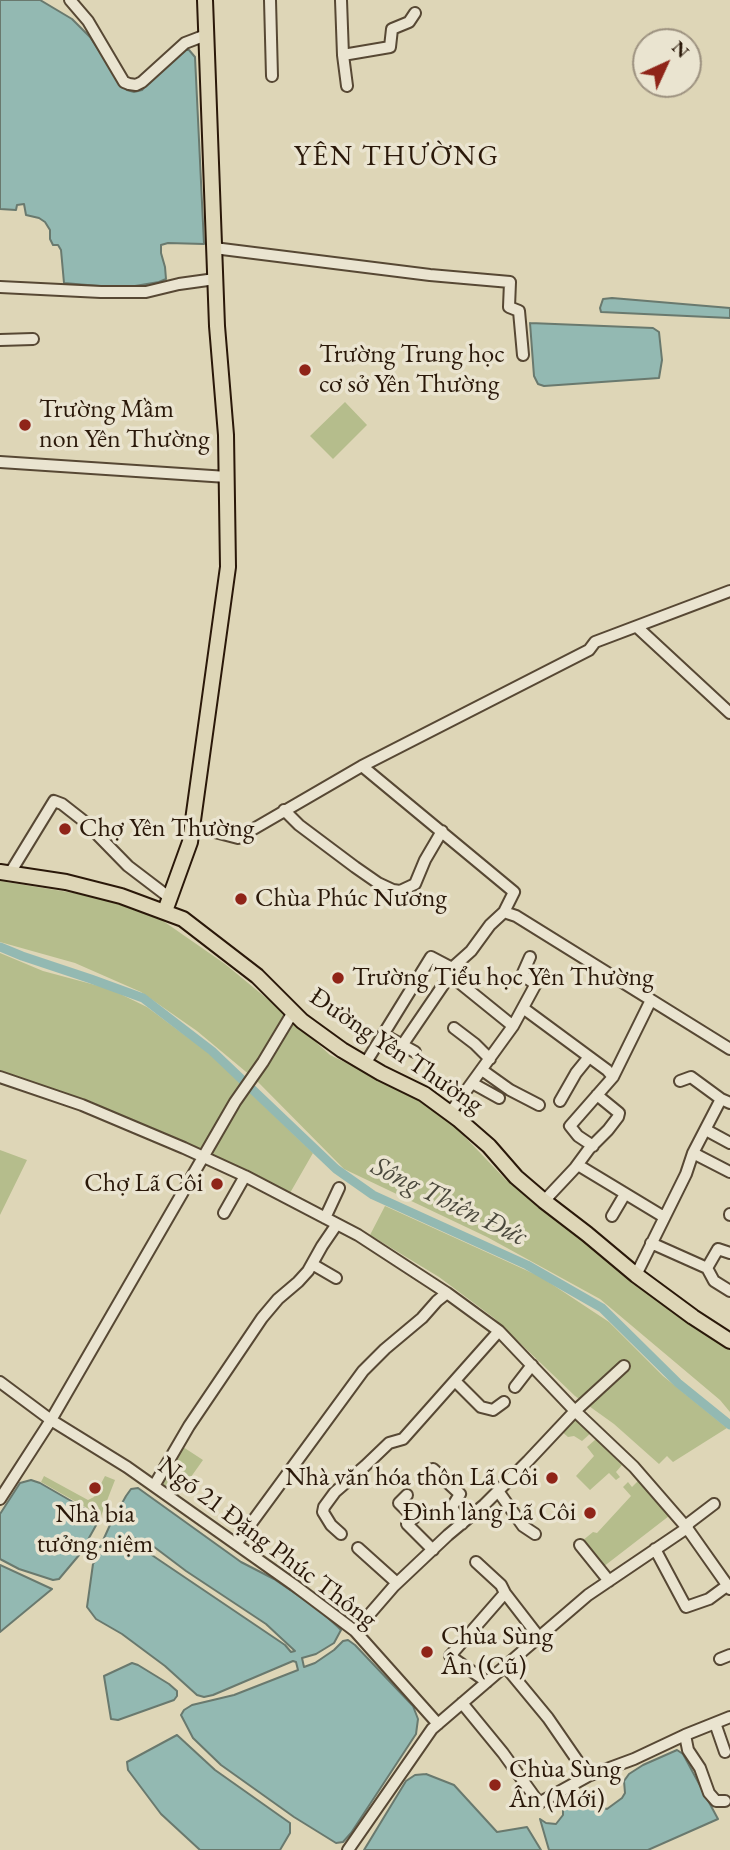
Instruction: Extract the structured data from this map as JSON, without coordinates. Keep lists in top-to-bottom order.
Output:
{
  "streets": {
    "main road": ["Đường Yên Thường"],
    "street": ["Ngõ 21 Đặng Phúc Thông"]
  },
  "districts": ["YÊN THƯỜNG"],
  "water": ["Sông Thiên Đức"],
  "places": [
    "Trường Trung học cơ sở Yên Thường",
    "Trường Mầm non Yên Thường",
    "Chợ Yên Thường",
    "Chùa Phúc Nương",
    "Trường Tiểu học Yên Thường",
    "Chợ Lã Côi",
    "Nhà văn hóa thôn Lã Côi",
    "Nhà bia tưởng niệm",
    "Đình làng Lã Côi",
    "Chùa Sùng Ân (Cũ)",
    "Chùa Sùng Ân (Mới)"
  ],
  "north": "top right"
}
